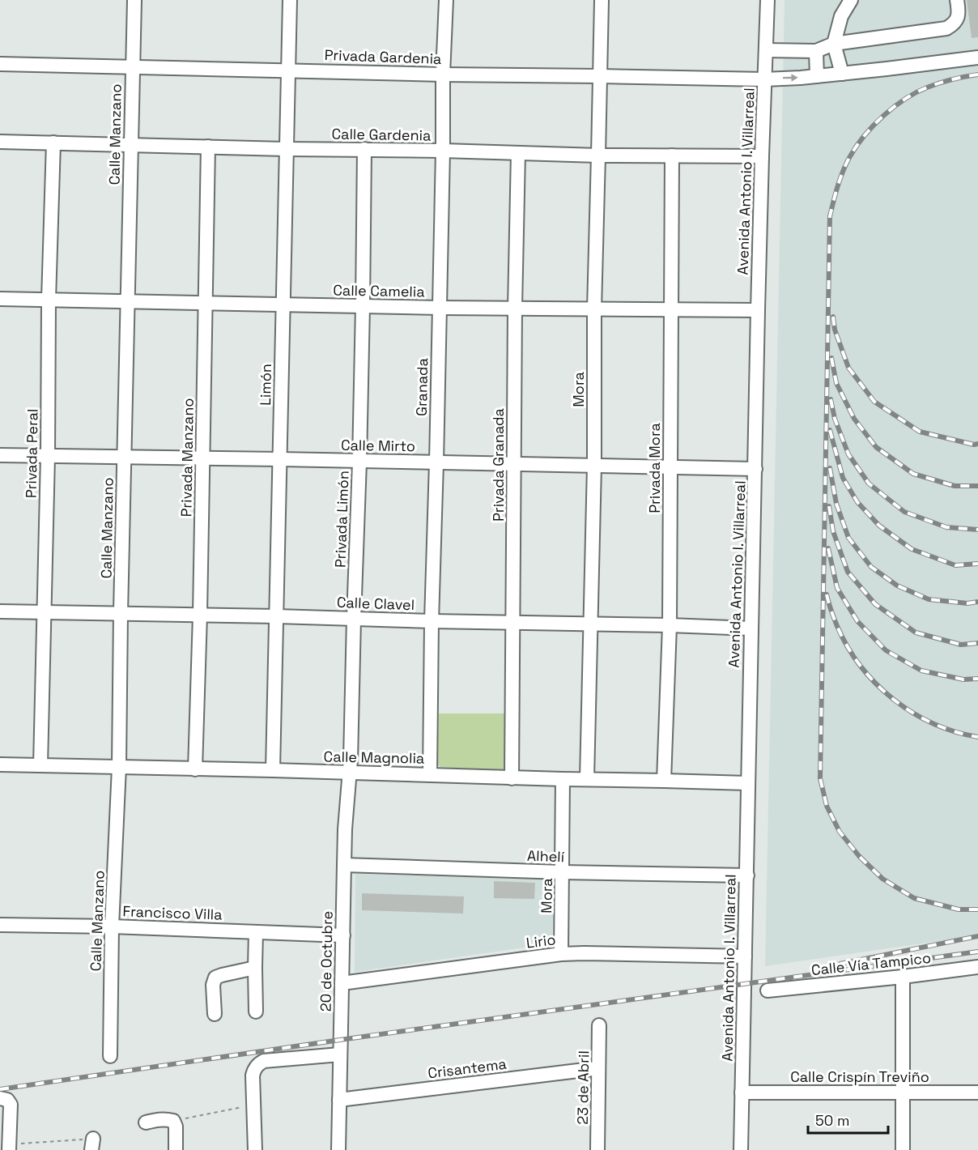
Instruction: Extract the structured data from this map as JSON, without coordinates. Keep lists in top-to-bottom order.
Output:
{
  "streets": {
    "street": [
      "Privada Gardenia",
      "Calle Manzano",
      "Calle Gardenia",
      "Avenida Antonio I. Villarreal",
      "Calle Camelia",
      "Limón",
      "Granada",
      "Mora",
      "Calle Mirto",
      "Privada Peral",
      "Privada Manzano",
      "Privada Granada",
      "Privada Mora",
      "Privada Limón",
      "Calle Clavel",
      "Calle Magnolia",
      "Alhelí",
      "Francisco Villa",
      "Lirio",
      "20 de Octubre",
      "Calle Vía Tampico",
      "Crisantema",
      "Calle Crispín Treviño",
      "23 de Abril"
    ]
  },
  "crossings": [
    ["Privada Gardenia", "Calle Manzano"],
    ["Privada Gardenia", "Avenida Antonio I. Villarreal"],
    ["Privada Gardenia", "Limón"],
    ["Privada Gardenia", "Granada"],
    ["Privada Gardenia", "Mora"],
    ["Calle Manzano", "Calle Gardenia"],
    ["Calle Manzano", "Calle Camelia"],
    ["Calle Manzano", "Calle Mirto"],
    ["Calle Manzano", "Calle Clavel"],
    ["Calle Manzano", "Calle Magnolia"],
    ["Calle Manzano", "Francisco Villa"],
    ["Calle Gardenia", "Avenida Antonio I. Villarreal"],
    ["Calle Gardenia", "Limón"],
    ["Calle Gardenia", "Granada"],
    ["Calle Gardenia", "Mora"],
    ["Calle Gardenia", "Privada Peral"],
    ["Calle Gardenia", "Privada Manzano"],
    ["Calle Gardenia", "Privada Granada"],
    ["Calle Gardenia", "Privada Mora"],
    ["Calle Gardenia", "Privada Limón"],
    ["Avenida Antonio I. Villarreal", "Calle Camelia"],
    ["Avenida Antonio I. Villarreal", "Calle Mirto"],
    ["Avenida Antonio I. Villarreal", "Calle Clavel"],
    ["Avenida Antonio I. Villarreal", "Calle Magnolia"],
    ["Avenida Antonio I. Villarreal", "Alhelí"],
    ["Avenida Antonio I. Villarreal", "Lirio"],
    ["Avenida Antonio I. Villarreal", "Calle Crispín Treviño"],
    ["Calle Camelia", "Limón"],
    ["Calle Camelia", "Granada"],
    ["Calle Camelia", "Mora"],
    ["Calle Camelia", "Privada Peral"],
    ["Calle Camelia", "Privada Manzano"],
    ["Calle Camelia", "Privada Granada"],
    ["Calle Camelia", "Privada Mora"],
    ["Calle Camelia", "Privada Limón"],
    ["Limón", "Calle Mirto"],
    ["Limón", "Calle Clavel"],
    ["Limón", "Calle Magnolia"],
    ["Granada", "Calle Mirto"],
    ["Granada", "Calle Clavel"],
    ["Granada", "Calle Magnolia"],
    ["Mora", "Calle Mirto"],
    ["Mora", "Calle Clavel"],
    ["Mora", "Calle Magnolia"],
    ["Mora", "Alhelí"],
    ["Mora", "Lirio"],
    ["Calle Mirto", "Privada Peral"],
    ["Calle Mirto", "Privada Manzano"],
    ["Calle Mirto", "Privada Granada"],
    ["Calle Mirto", "Privada Mora"],
    ["Calle Mirto", "Privada Limón"],
    ["Privada Peral", "Calle Clavel"],
    ["Privada Peral", "Calle Magnolia"],
    ["Privada Manzano", "Calle Clavel"],
    ["Privada Manzano", "Calle Magnolia"],
    ["Privada Granada", "Calle Clavel"],
    ["Privada Granada", "Calle Magnolia"],
    ["Privada Mora", "Calle Clavel"],
    ["Privada Mora", "Calle Magnolia"],
    ["Privada Limón", "Calle Clavel"],
    ["Privada Limón", "Calle Magnolia"],
    ["Privada Limón", "20 de Octubre"],
    ["Calle Magnolia", "20 de Octubre"],
    ["Alhelí", "20 de Octubre"],
    ["Francisco Villa", "20 de Octubre"],
    ["Lirio", "20 de Octubre"],
    ["20 de Octubre", "Crisantema"],
    ["Crisantema", "23 de Abril"]
  ],
  "scale_bar": "50 m"
}
